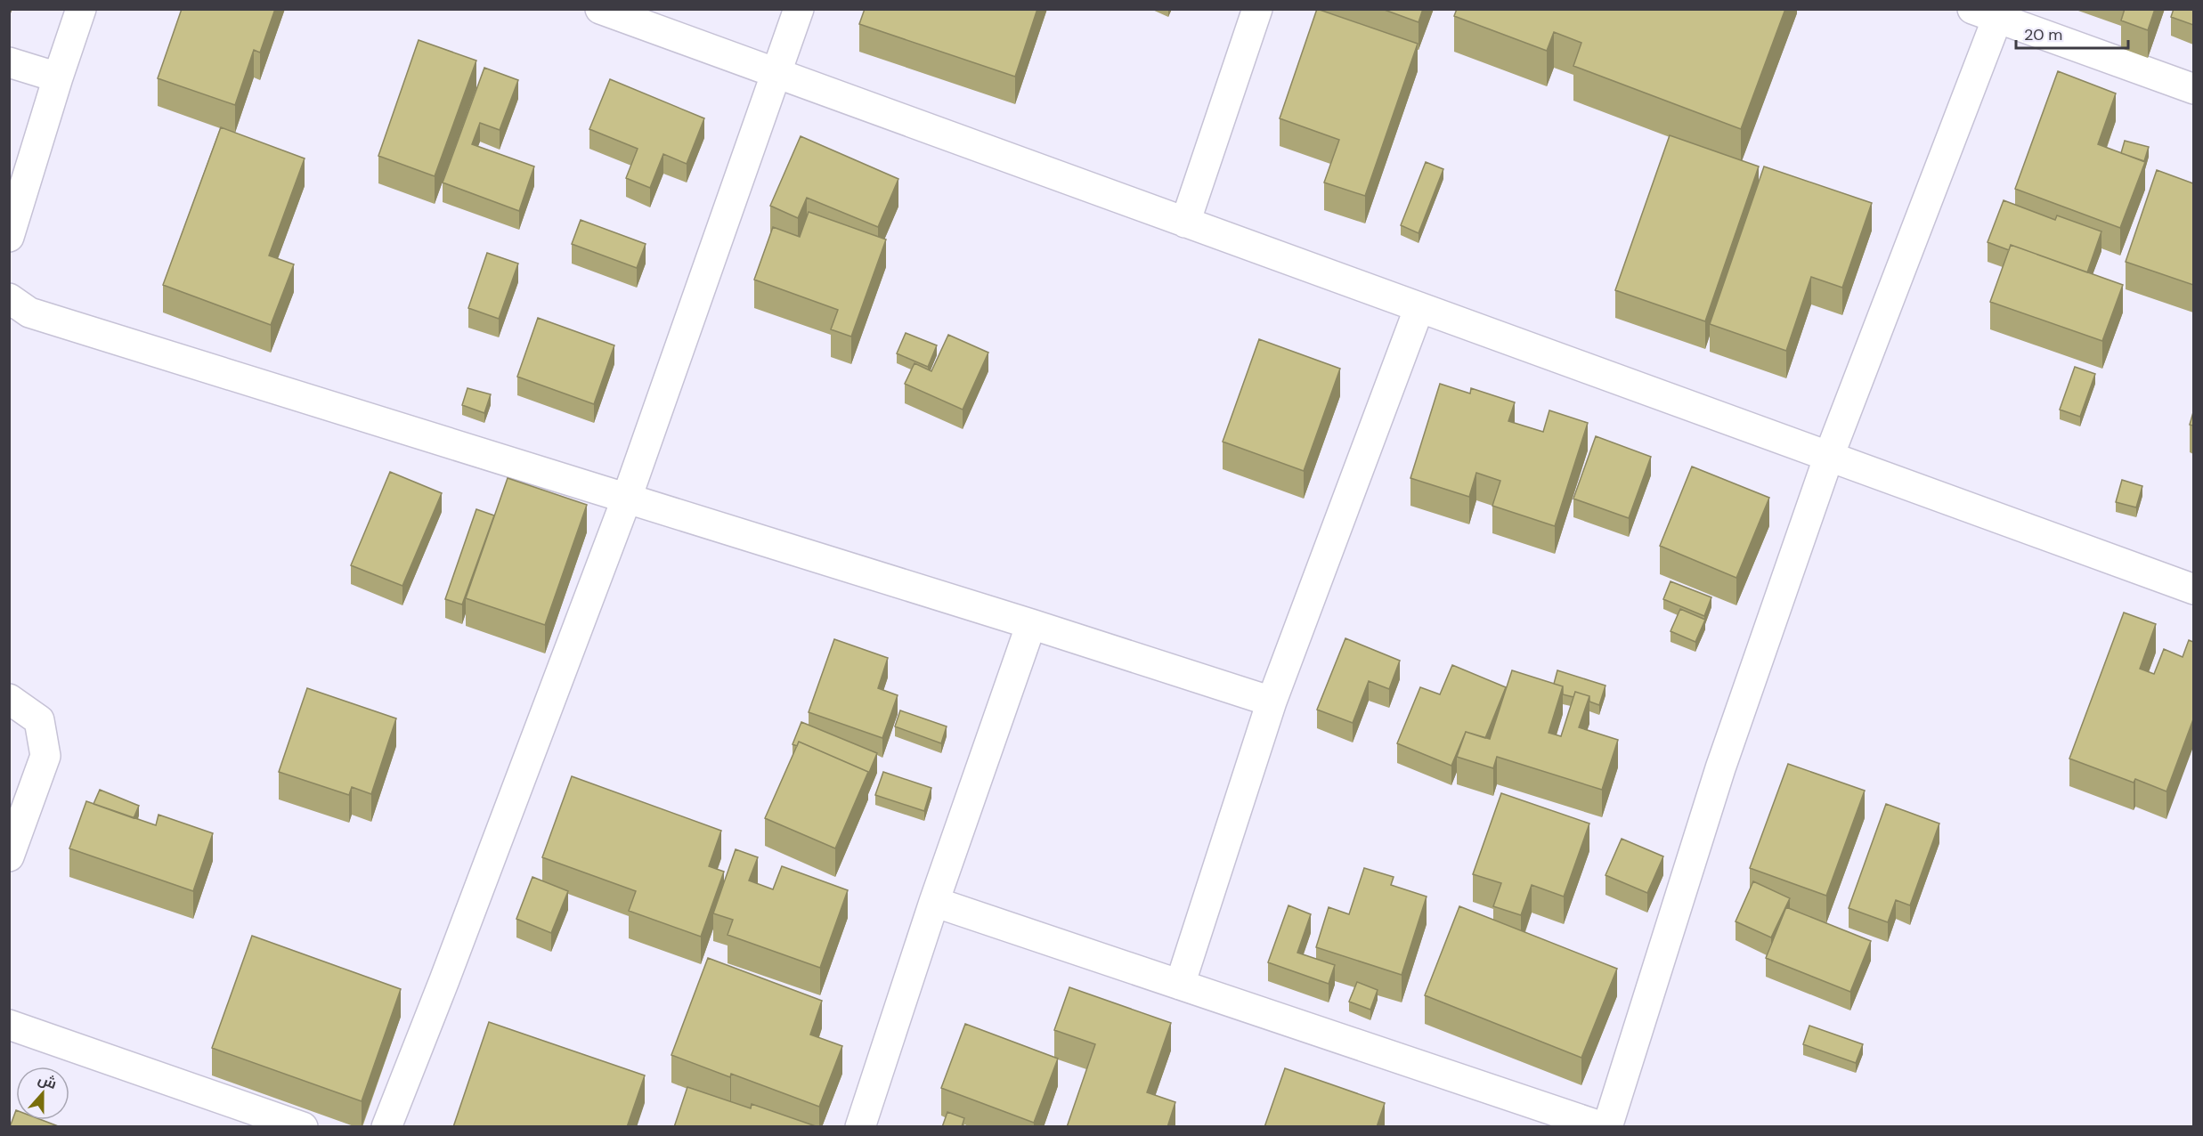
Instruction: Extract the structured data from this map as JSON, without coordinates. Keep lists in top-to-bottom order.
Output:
{
  "scale_bar": "20 m",
  "north": "top"
}
